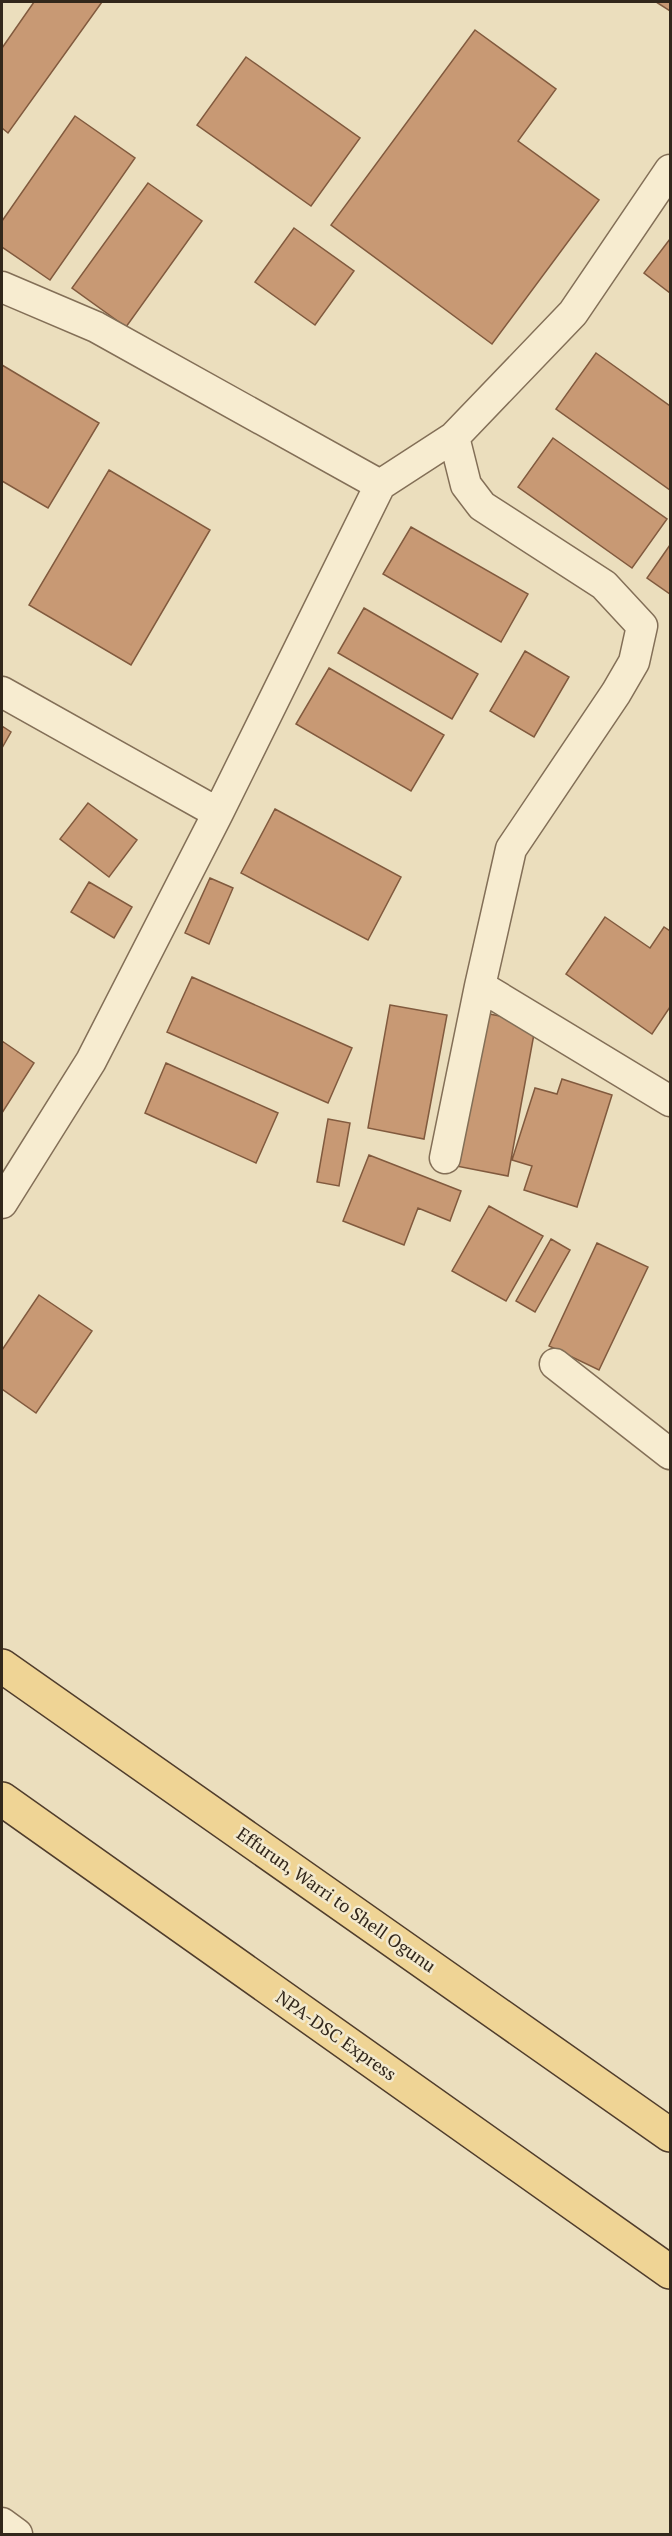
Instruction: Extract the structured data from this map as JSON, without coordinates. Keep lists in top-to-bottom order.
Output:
{
  "streets": {
    "main road": ["Effurun, Warri to Shell Ogunu", "NPA-DSC Express"]
  }
}
